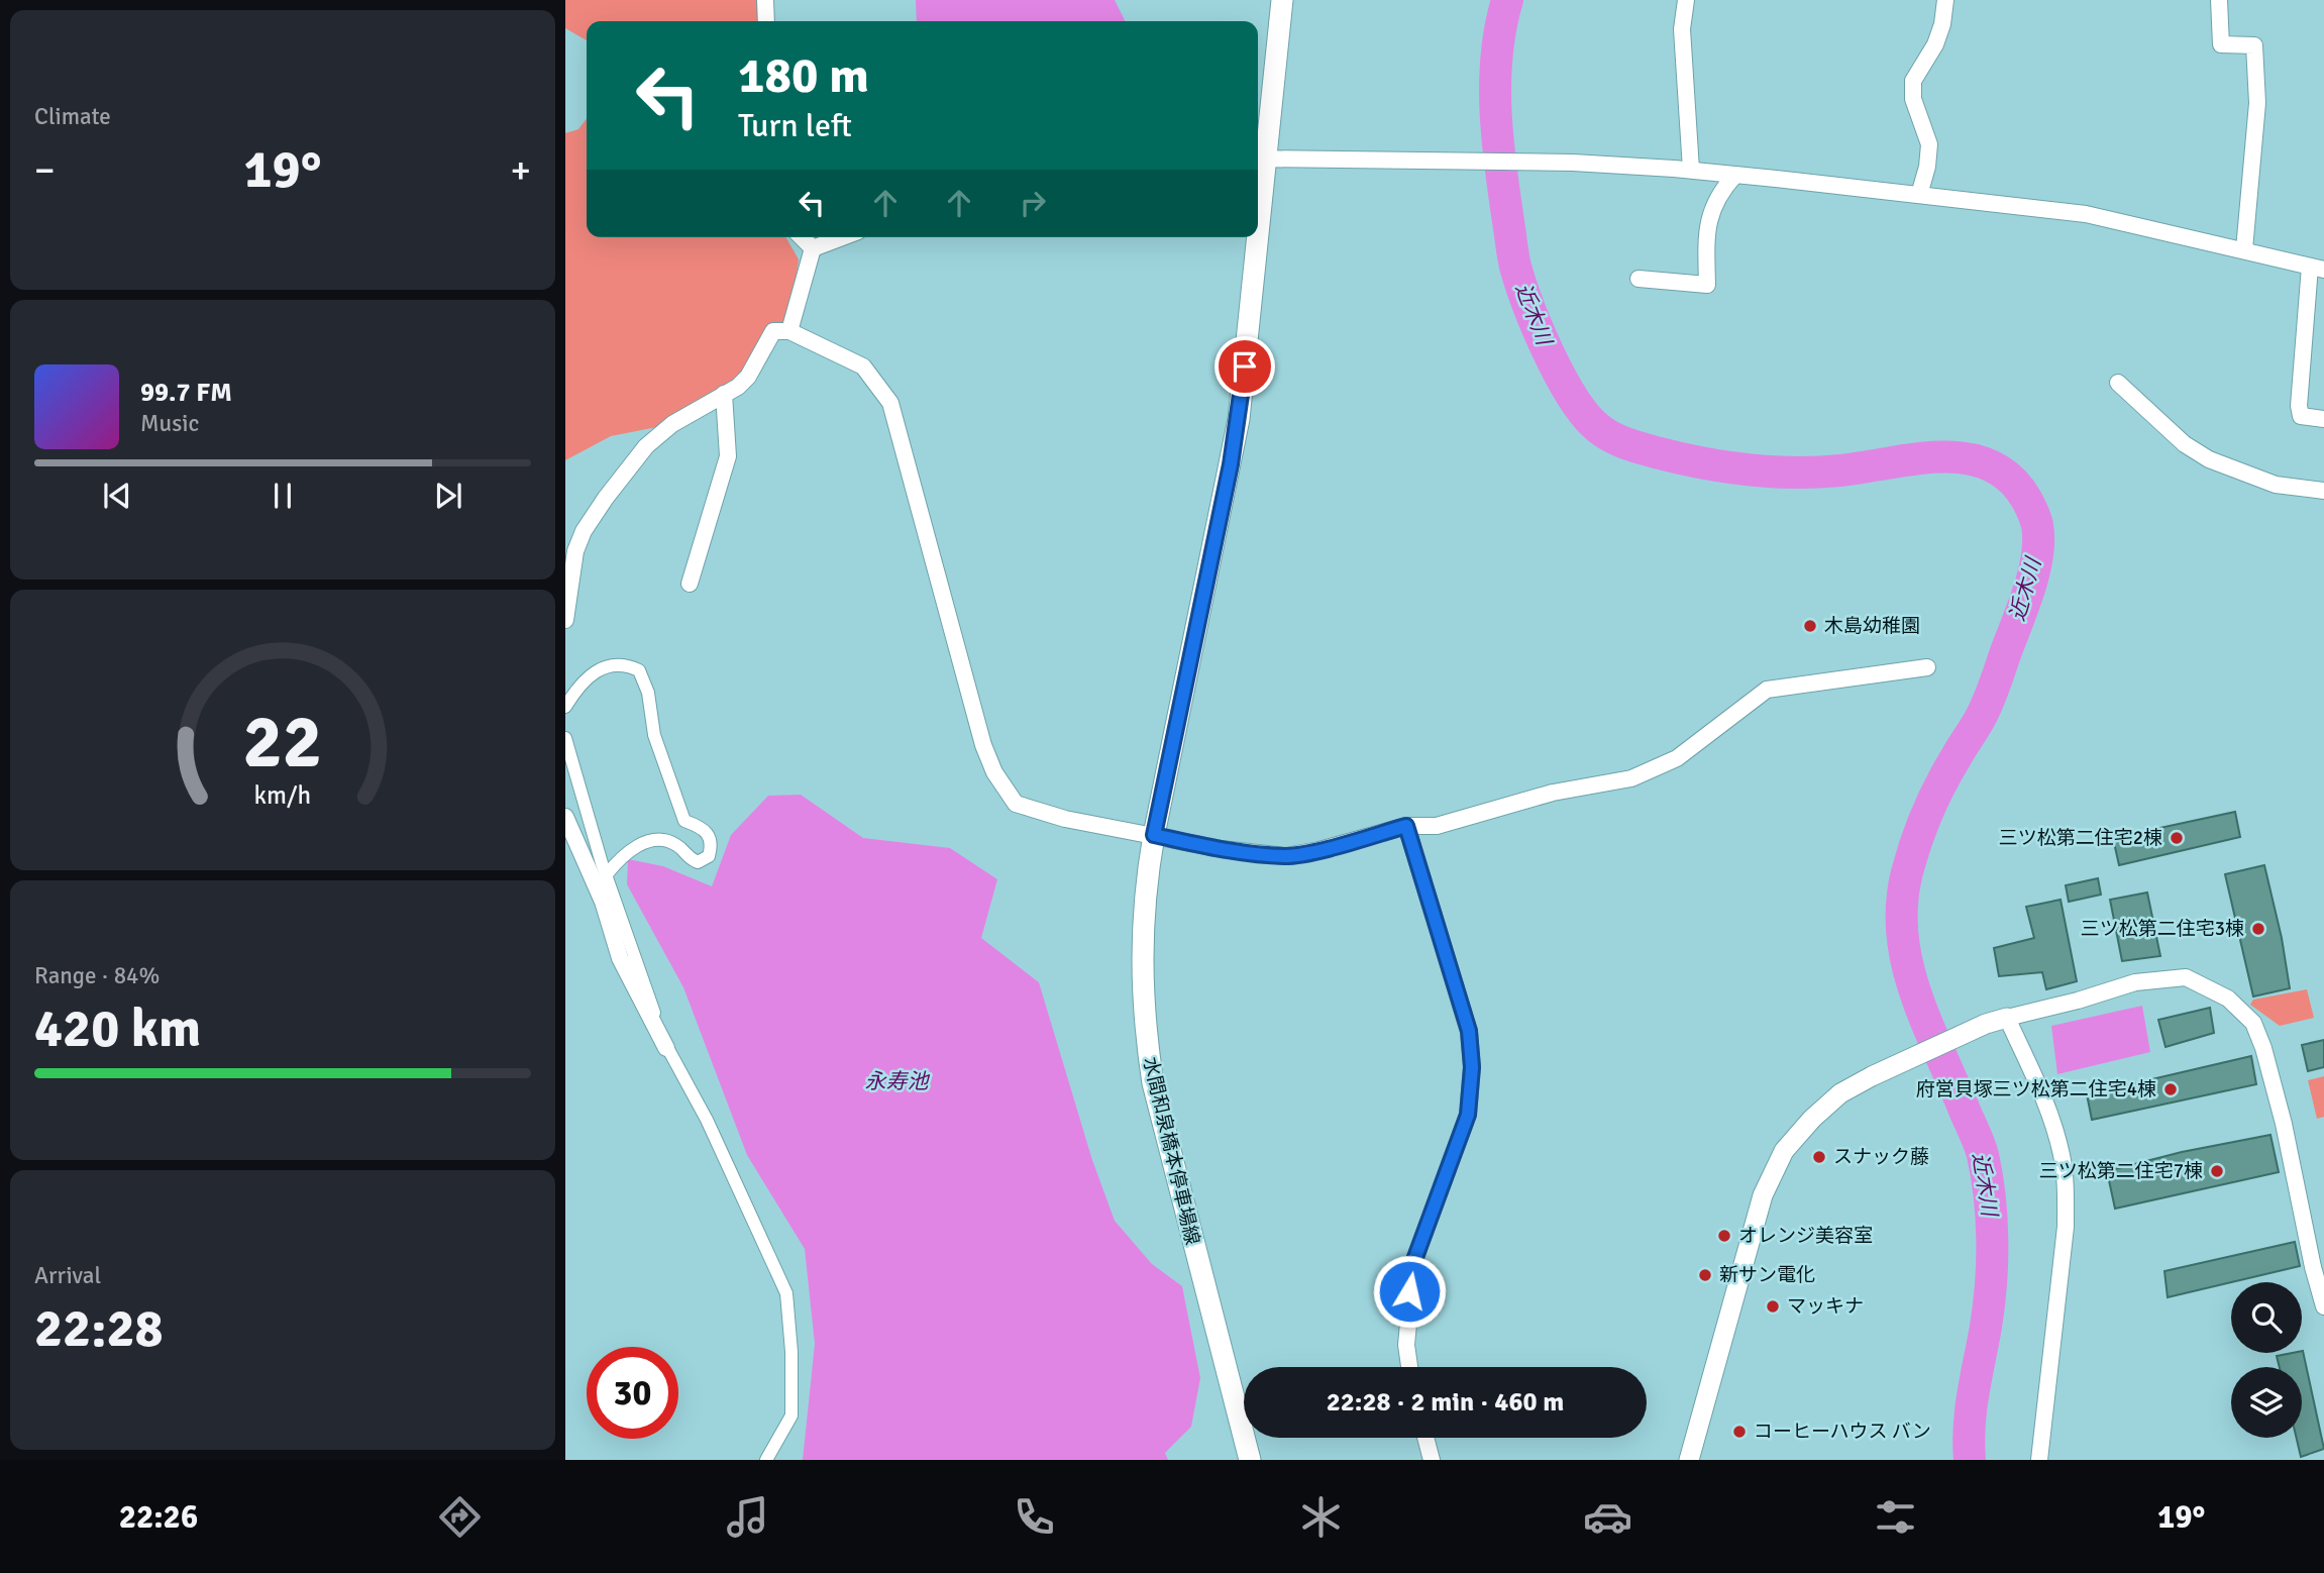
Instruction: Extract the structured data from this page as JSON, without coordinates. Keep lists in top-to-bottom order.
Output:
{
  "streets": {
    "main road": ["水間和泉橋本停車場線"]
  },
  "water": ["近木川", "永寿池"],
  "places": [
    "木島幼稚園",
    "三ツ松第二住宅2棟",
    "三ツ松第二住宅3棟",
    "府営貝塚三ツ松第二住宅4棟",
    "スナック藤",
    "三ツ松第二住宅7棟",
    "オレンジ美容室",
    "新サン電化",
    "マッキナ",
    "コーヒーハウス バン"
  ],
  "page": {
    "tile": [
      "Climate",
      ["Range · 84%", "420 km"],
      ["Arrival", "22:28"]
    ],
    "turn": ["180 m", "Turn left"],
    "heat": ["−", "19°", "+"],
    "song": ["99.7 FM", "Music"],
    "limit": "30",
    "trip": "22:28 · 2 min · 460 m",
    "tabs": ["22:26", "19°"],
    "gauge": ["22", "km/h"]
  }
}
